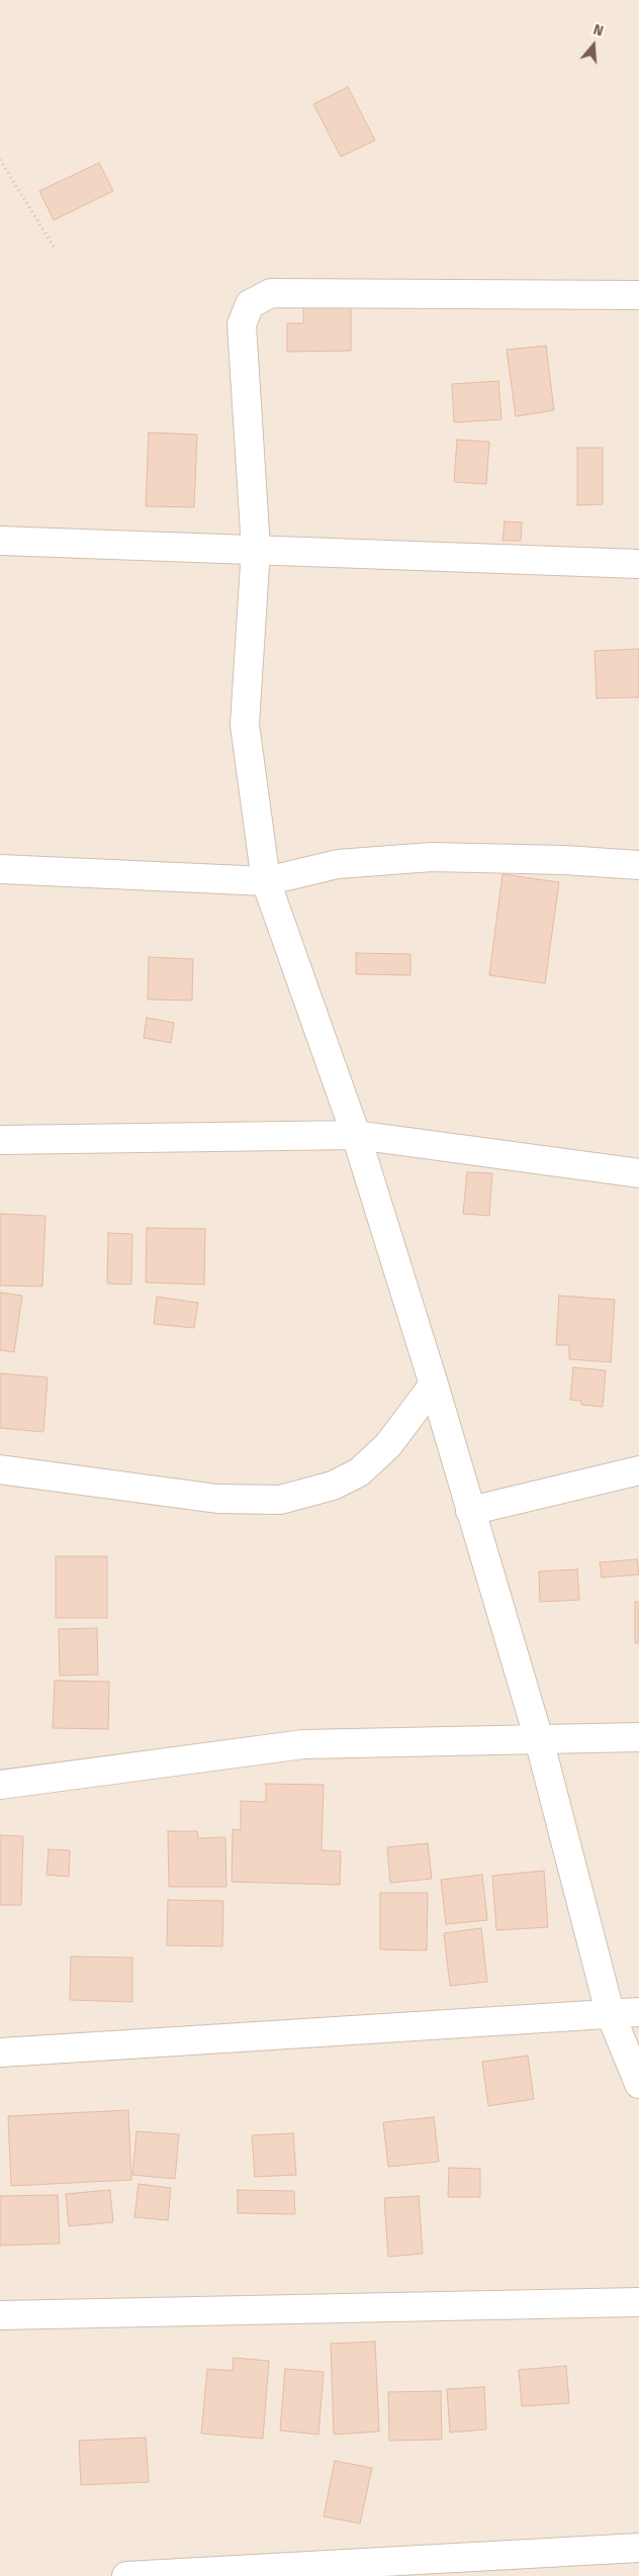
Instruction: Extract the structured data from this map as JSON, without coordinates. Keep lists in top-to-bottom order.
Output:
{
  "north": "top"
}
